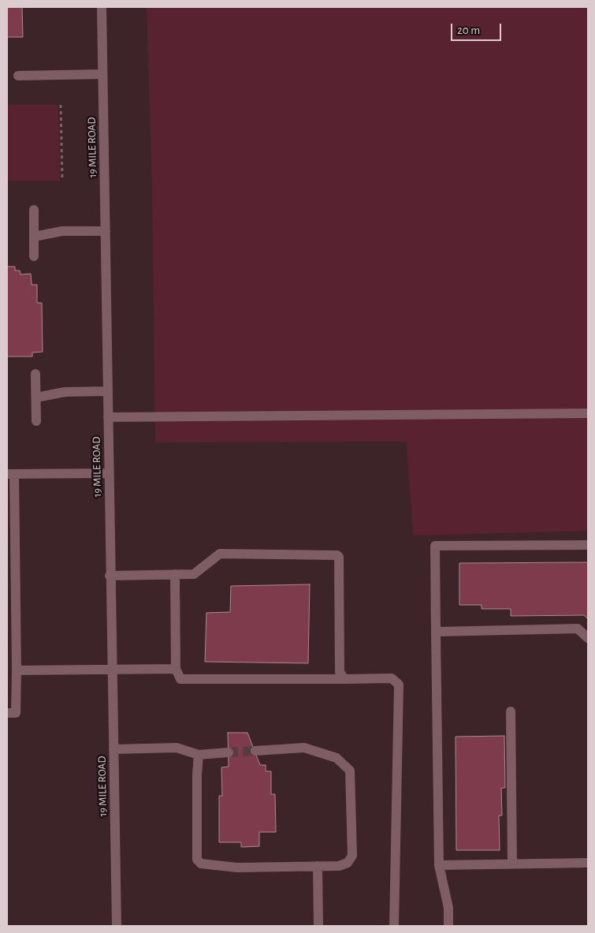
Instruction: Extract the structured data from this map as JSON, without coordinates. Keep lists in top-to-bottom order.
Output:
{
  "streets": {
    "street": ["19 MILE ROAD"]
  },
  "scale_bar": "20 m"
}
